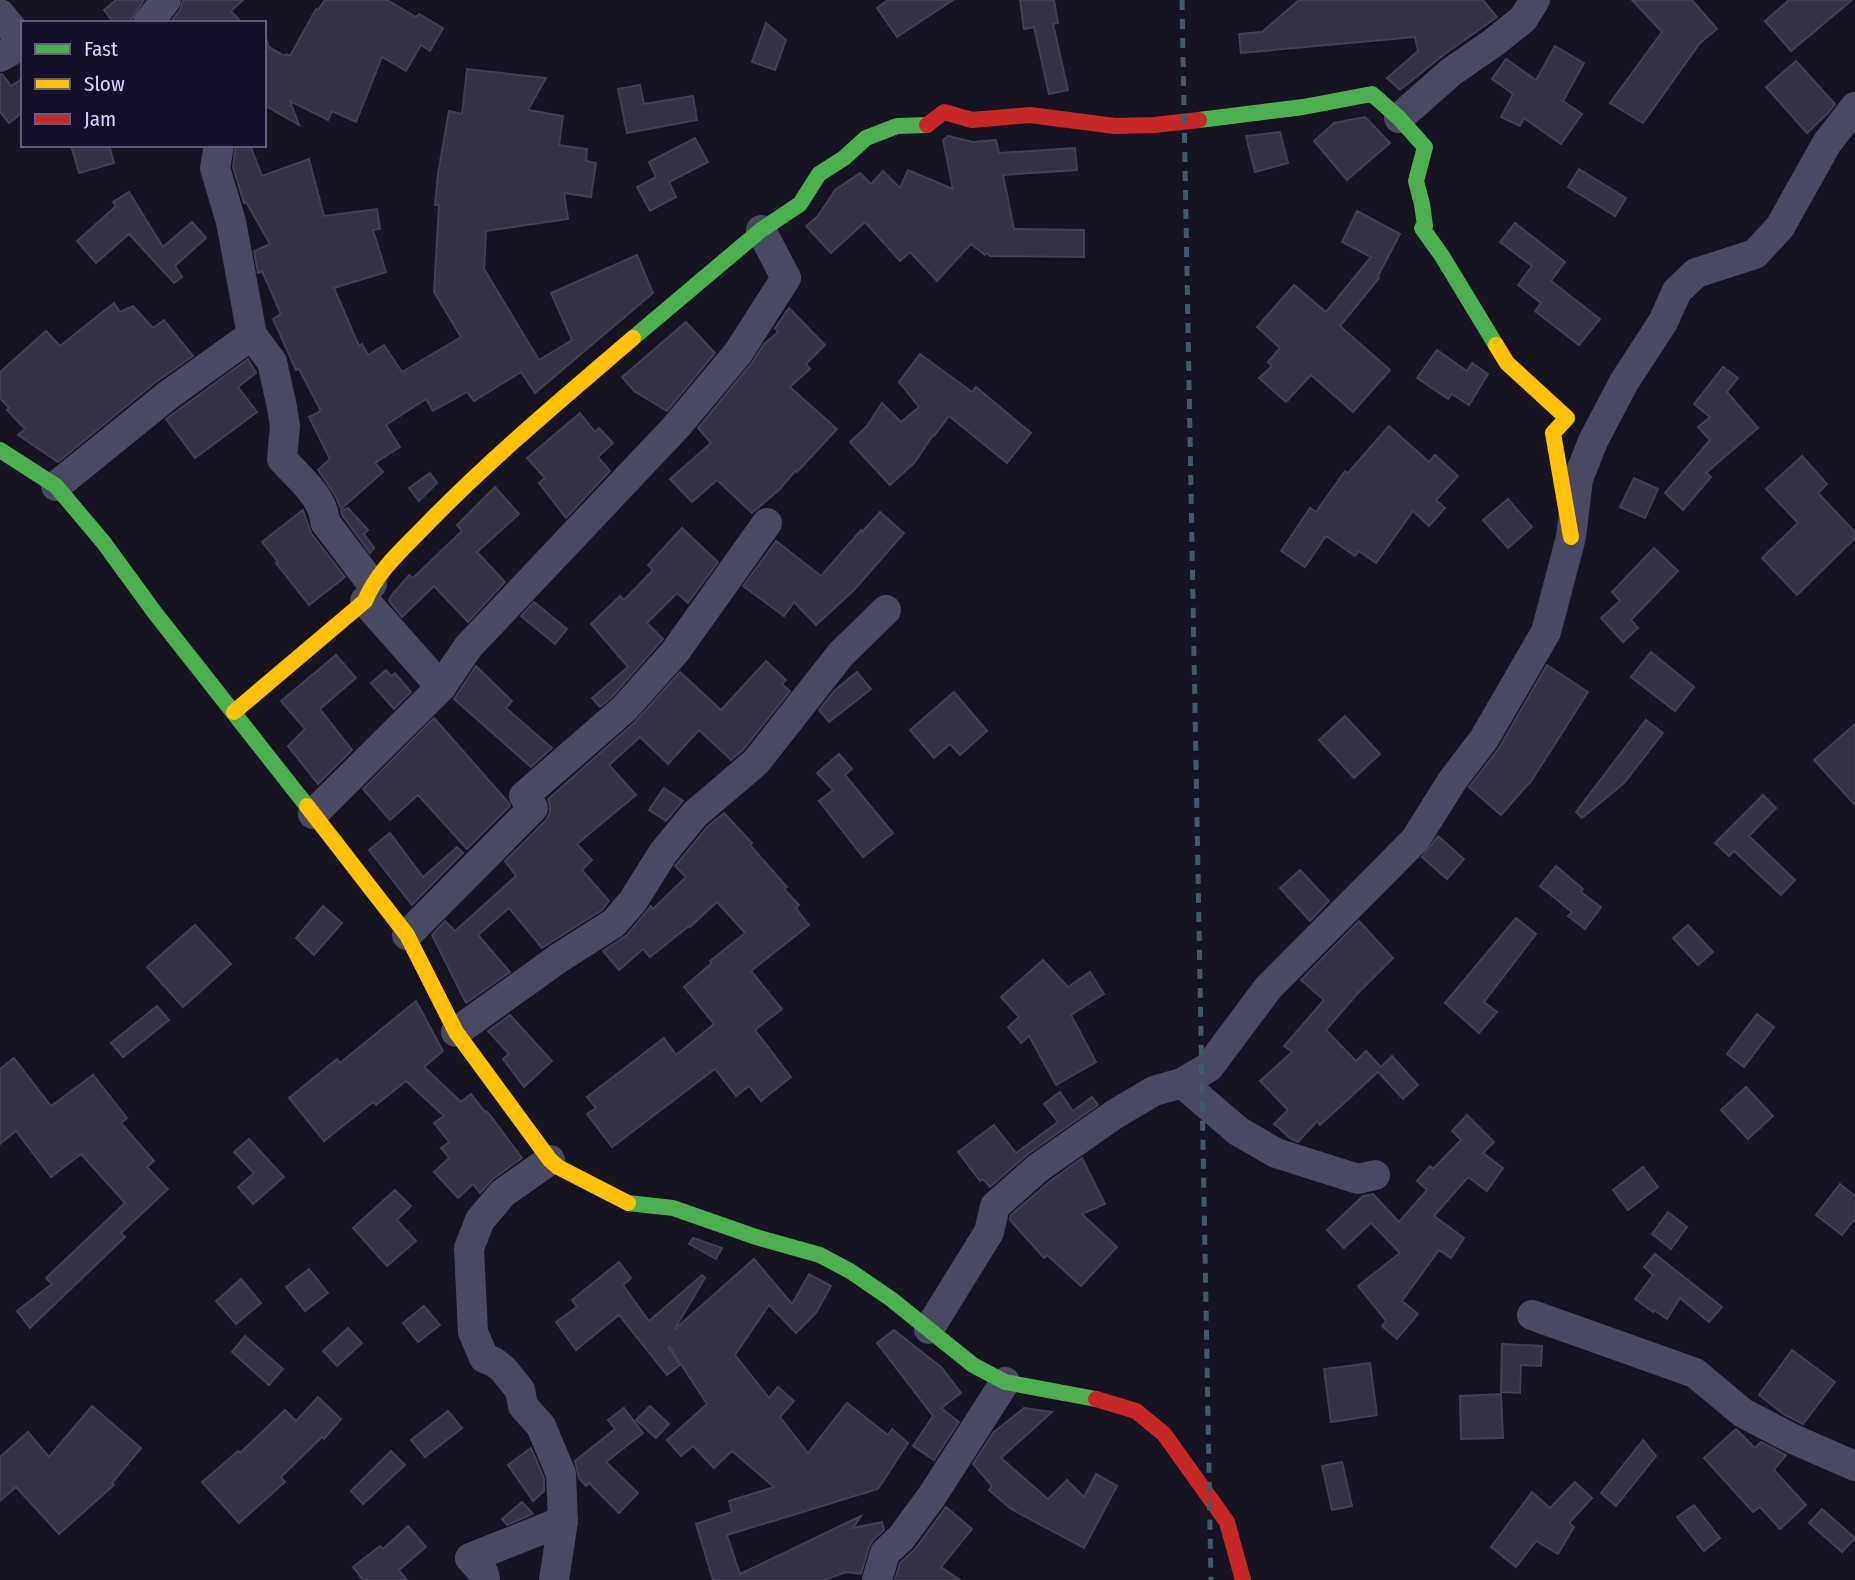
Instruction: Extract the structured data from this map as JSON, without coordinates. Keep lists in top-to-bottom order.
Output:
{
  "legend": ["Fast", "Slow", "Jam"]
}
